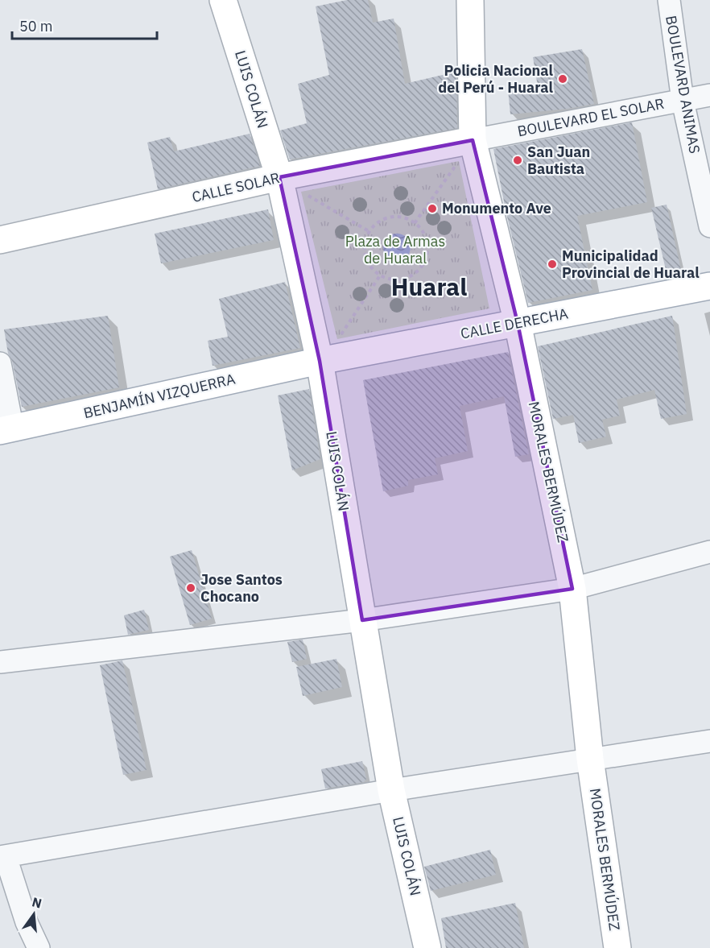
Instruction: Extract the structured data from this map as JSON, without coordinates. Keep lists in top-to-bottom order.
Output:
{
  "streets": {
    "street": [
      "BOULEVARD ANIMAS",
      "LUIS COLÁN",
      "BOULEVARD EL SOLAR",
      "CALLE SOLAR",
      "CALLE DERECHA",
      "BENJAMÍN VIZQUERRA",
      "MORALES BERMÚDEZ"
    ]
  },
  "crossings": [
    ["BOULEVARD ANIMAS", "BOULEVARD EL SOLAR"],
    ["LUIS COLÁN", "CALLE SOLAR"],
    ["LUIS COLÁN", "CALLE DERECHA"],
    ["LUIS COLÁN", "BENJAMÍN VIZQUERRA"],
    ["BOULEVARD EL SOLAR", "CALLE SOLAR"],
    ["BOULEVARD EL SOLAR", "MORALES BERMÚDEZ"],
    ["CALLE SOLAR", "MORALES BERMÚDEZ"],
    ["CALLE DERECHA", "BENJAMÍN VIZQUERRA"],
    ["CALLE DERECHA", "MORALES BERMÚDEZ"]
  ],
  "districts": ["Huaral"],
  "parks": ["Plaza de Armas de Huaral"],
  "places": [
    "Policia Nacional del Perú - Huaral",
    "San Juan Bautista",
    "Monumento Ave",
    "Municipalidad Provincial de Huaral",
    "Jose Santos Chocano"
  ],
  "scale_bar": "50 m",
  "north": "top"
}
